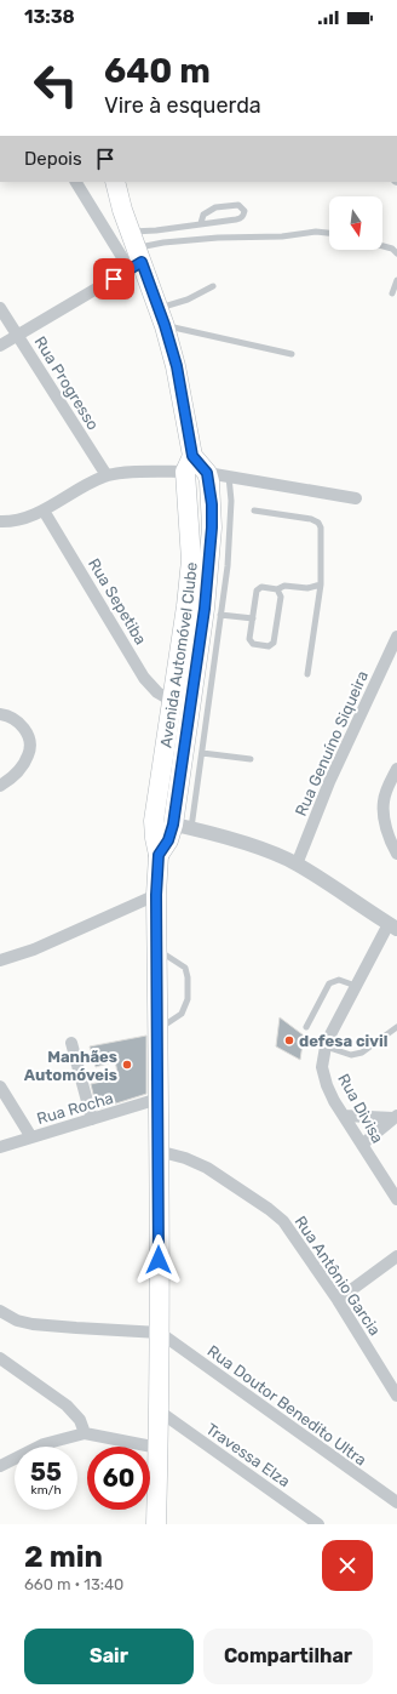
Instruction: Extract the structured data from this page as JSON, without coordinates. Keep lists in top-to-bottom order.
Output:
{
  "streets": {
    "main road": ["Avenida Automóvel Clube"],
    "street": [
      "Rua Progresso",
      "Rua Sepetiba",
      "Rua Genuíno Siqueira",
      "Rua Rocha",
      "Rua Divisa",
      "Rua Antônio Garcia",
      "Rua Doutor Benedito Ultra",
      "Travessa Elza"
    ]
  },
  "crossings": [
    ["Rua Sepetiba", "Avenida Automóvel Clube"],
    ["Avenida Automóvel Clube", "Rua Rocha"],
    ["Avenida Automóvel Clube", "Rua Antônio Garcia"],
    ["Avenida Automóvel Clube", "Rua Doutor Benedito Ultra"],
    ["Avenida Automóvel Clube", "Travessa Elza"]
  ],
  "places": ["defesa civil", "Manhães Automóveis"],
  "north": "bottom",
  "page": {
    "status": "13:38",
    "turn": ["640 m", "Vire à esquerda"],
    "then": "Depois",
    "speed": "55 km/h",
    "limit": "60",
    "heading": ["2 min", "660 m · 13:40"],
    "buttons": ["Sair", "Compartilhar"]
  }
}
